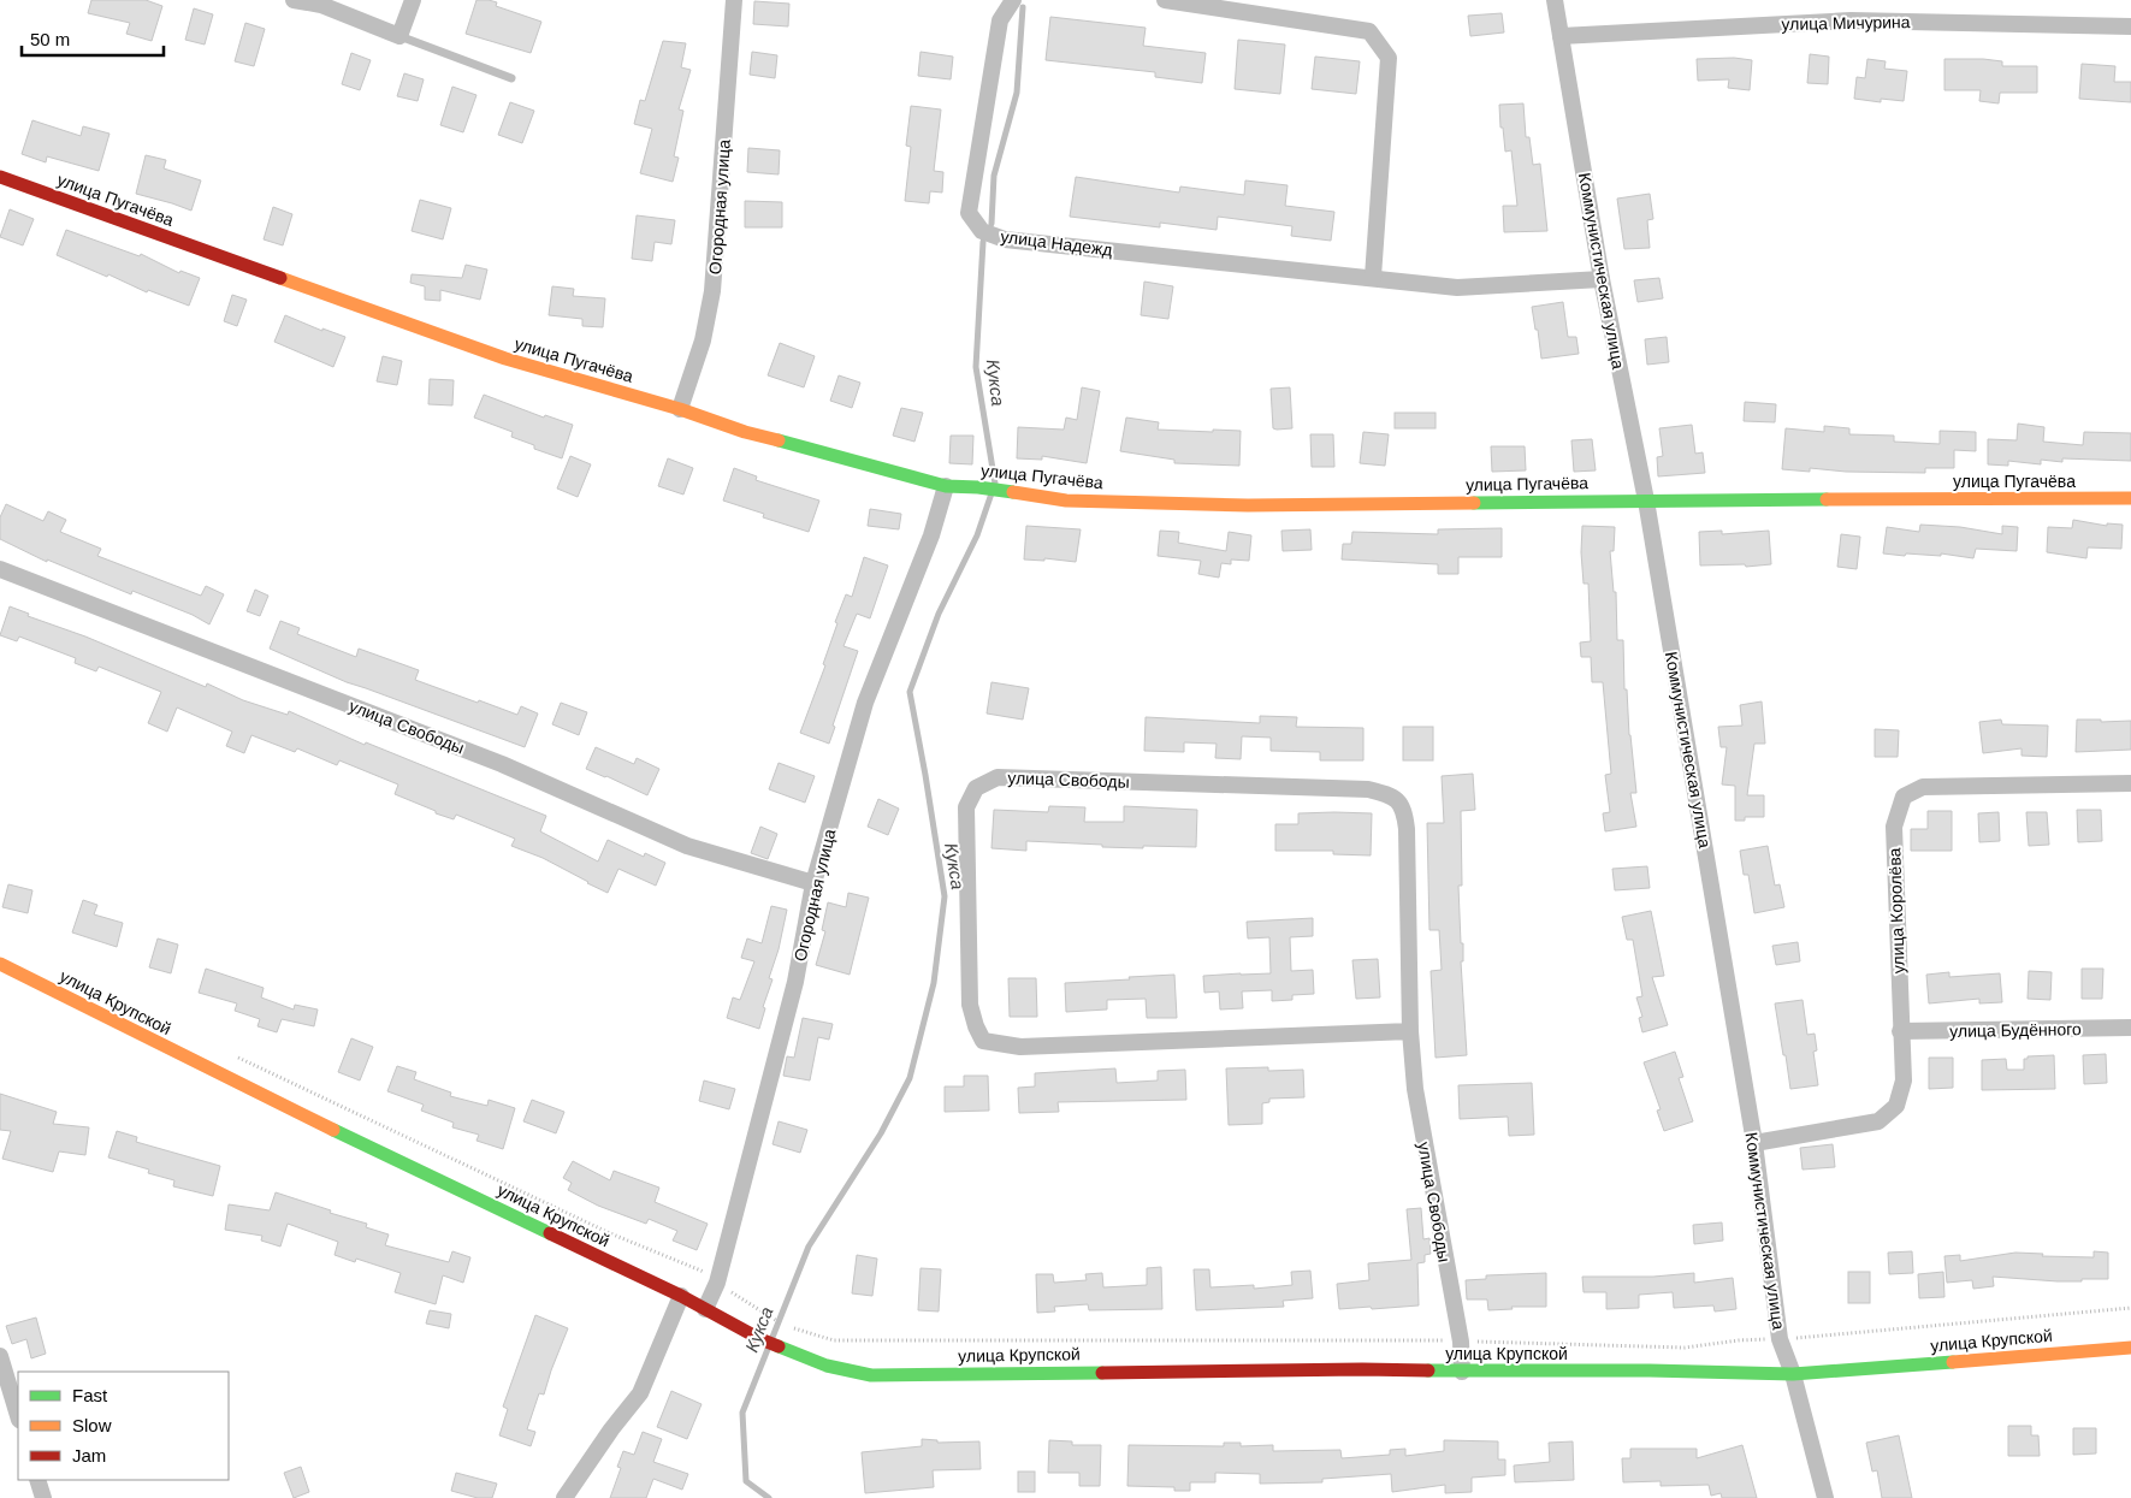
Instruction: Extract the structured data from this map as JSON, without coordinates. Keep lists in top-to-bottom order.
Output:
{
  "streets": {
    "street": [
      "улица Мичурина",
      "улица Пугачёва",
      "Огородная улица",
      "улица Надежд",
      "Коммунистическая улица",
      "улица Свободы",
      "улица Королёва",
      "улица Крупской",
      "улица Будённого"
    ]
  },
  "crossings": [
    ["улица Мичурина", "Коммунистическая улица"],
    ["улица Пугачёва", "Огородная улица"],
    ["улица Пугачёва", "Коммунистическая улица"],
    ["Огородная улица", "улица Свободы"],
    ["Огородная улица", "улица Крупской"],
    ["улица Надежд", "Коммунистическая улица"],
    ["Коммунистическая улица", "улица Королёва"],
    ["Коммунистическая улица", "улица Крупской"],
    ["улица Свободы", "улица Крупской"],
    ["улица Королёва", "улица Будённого"]
  ],
  "water": ["Кукса"],
  "legend": ["Fast", "Slow", "Jam"],
  "scale_bar": "50 m"
}
